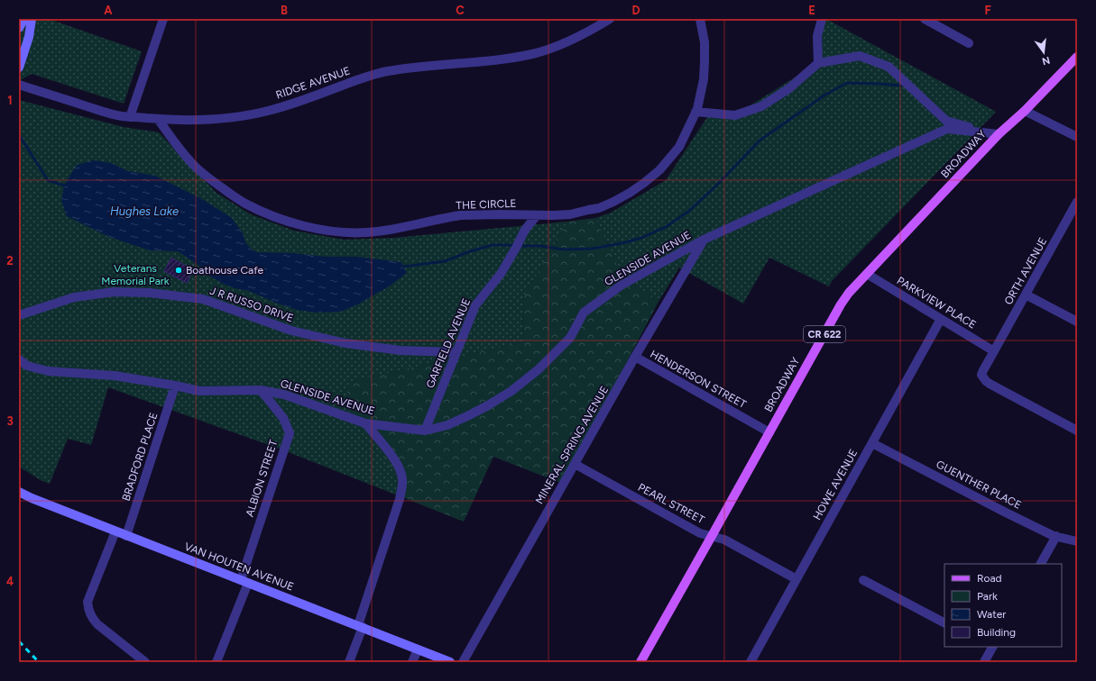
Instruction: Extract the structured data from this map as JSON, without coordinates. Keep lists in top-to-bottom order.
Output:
{
  "streets": {
    "main road": ["BROADWAY", "CR 622", "VAN HOUTEN AVENUE"],
    "street": [
      "RIDGE AVENUE",
      "THE CIRCLE",
      "GLENSIDE AVENUE",
      "ORTH AVENUE",
      "PARKVIEW PLACE",
      "J R RUSSO DRIVE",
      "GARFIELD AVENUE",
      "HENDERSON STREET",
      "MINERAL SPRING AVENUE",
      "BRADFORD PLACE",
      "ALBION STREET",
      "HOWE AVENUE",
      "GUENTHER PLACE",
      "PEARL STREET"
    ]
  },
  "crossings": [
    ["RIDGE AVENUE", "THE CIRCLE"],
    ["BROADWAY", "GLENSIDE AVENUE"],
    ["BROADWAY", "PARKVIEW PLACE"],
    ["BROADWAY", "HENDERSON STREET"],
    ["BROADWAY", "PEARL STREET"],
    ["THE CIRCLE", "GARFIELD AVENUE"],
    ["GLENSIDE AVENUE", "GARFIELD AVENUE"],
    ["GLENSIDE AVENUE", "MINERAL SPRING AVENUE"],
    ["GLENSIDE AVENUE", "BRADFORD PLACE"],
    ["GLENSIDE AVENUE", "ALBION STREET"],
    ["ORTH AVENUE", "PARKVIEW PLACE"],
    ["PARKVIEW PLACE", "HOWE AVENUE"],
    ["J R RUSSO DRIVE", "GARFIELD AVENUE"],
    ["HENDERSON STREET", "MINERAL SPRING AVENUE"],
    ["MINERAL SPRING AVENUE", "PEARL STREET"],
    ["BRADFORD PLACE", "VAN HOUTEN AVENUE"],
    ["ALBION STREET", "VAN HOUTEN AVENUE"],
    ["HOWE AVENUE", "GUENTHER PLACE"],
    ["HOWE AVENUE", "PEARL STREET"]
  ],
  "water": ["Hughes Lake"],
  "parks": ["Veterans Memorial Park"],
  "places": ["Boathouse Cafe"],
  "legend": [
    "Road",
    "Park",
    "Water",
    "Building"
  ],
  "north": "bottom",
  "grid": {
    "columns": [
      "A",
      "B",
      "C",
      "D",
      "E",
      "F"
    ],
    "rows": [
      "1",
      "2",
      "3",
      "4"
    ]
  }
}
